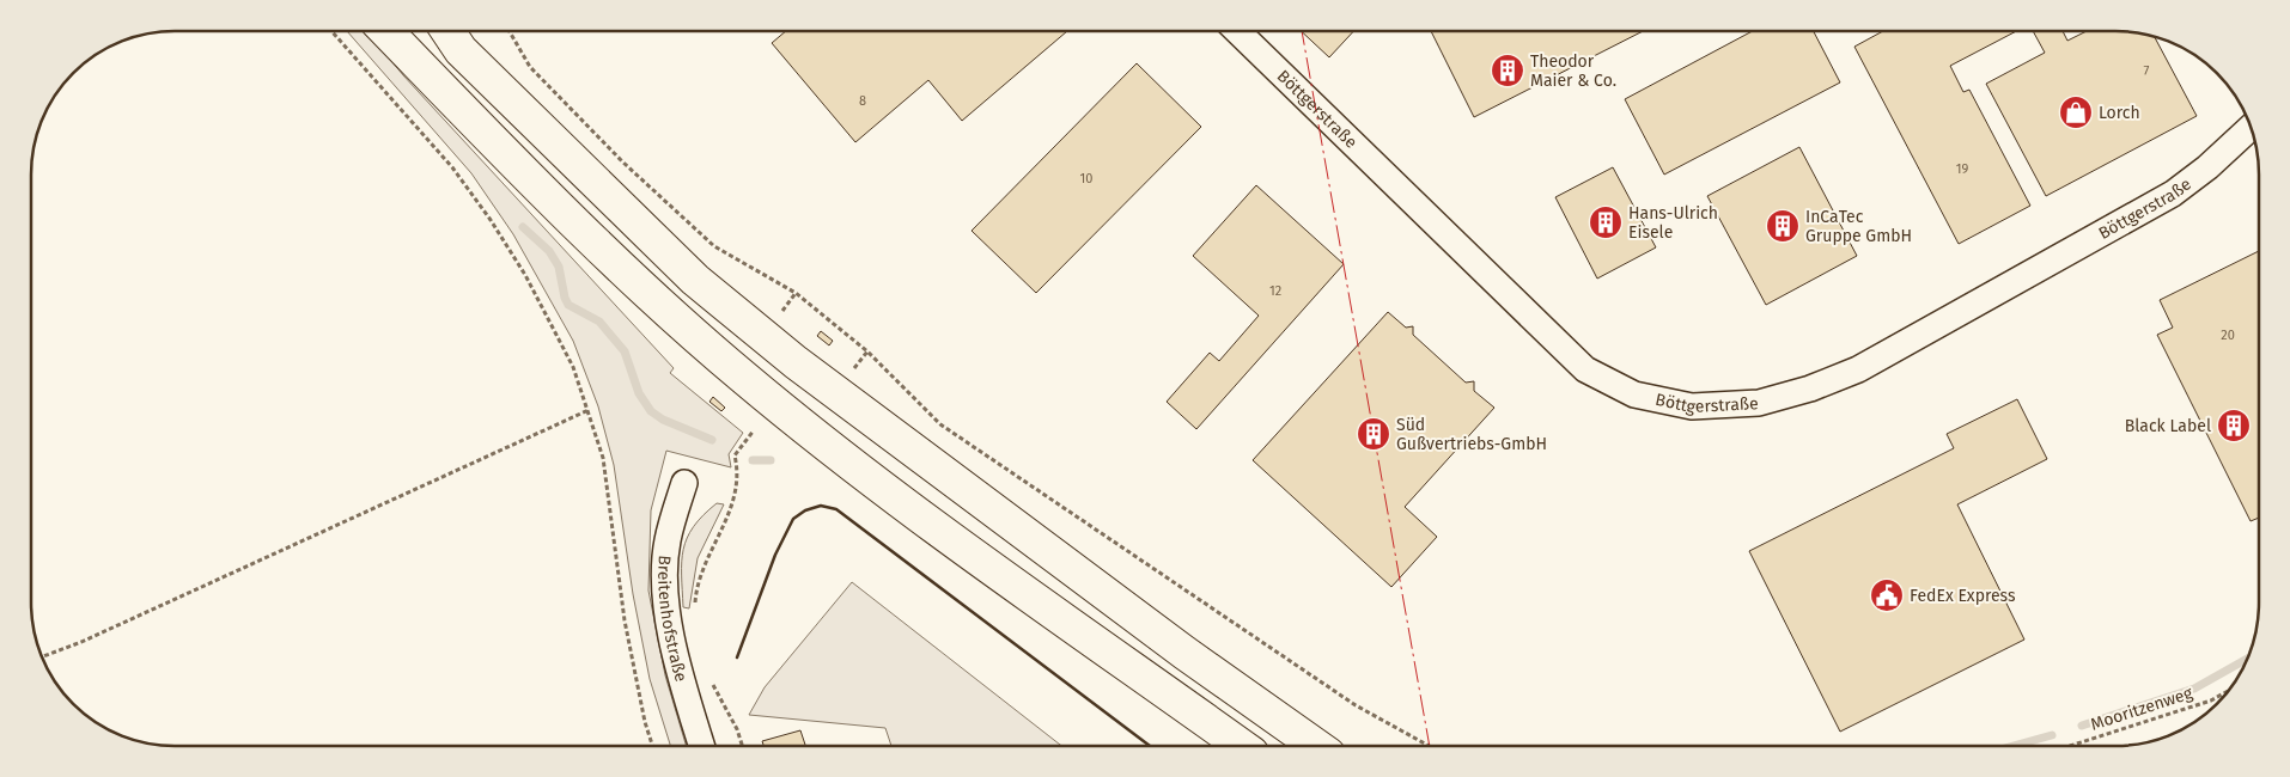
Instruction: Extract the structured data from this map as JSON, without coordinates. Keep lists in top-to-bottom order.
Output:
{
  "streets": {
    "street": ["Böttgerstraße", "Breitenhofstraße"],
    "path": ["Mooritzenweg"]
  },
  "places": {
    "building": [
      "Theodor Maier & Co.",
      "Hans-Ulrich Eisele",
      "InCaTec Gruppe GmbH",
      "Black Label",
      "Süd Gußvertriebs-GmbH"
    ],
    "shop": ["Lorch"],
    "public building": ["FedEx Express"]
  },
  "house_numbers": [
    "7",
    "8",
    "19",
    "10",
    "12",
    "20"
  ]
}
